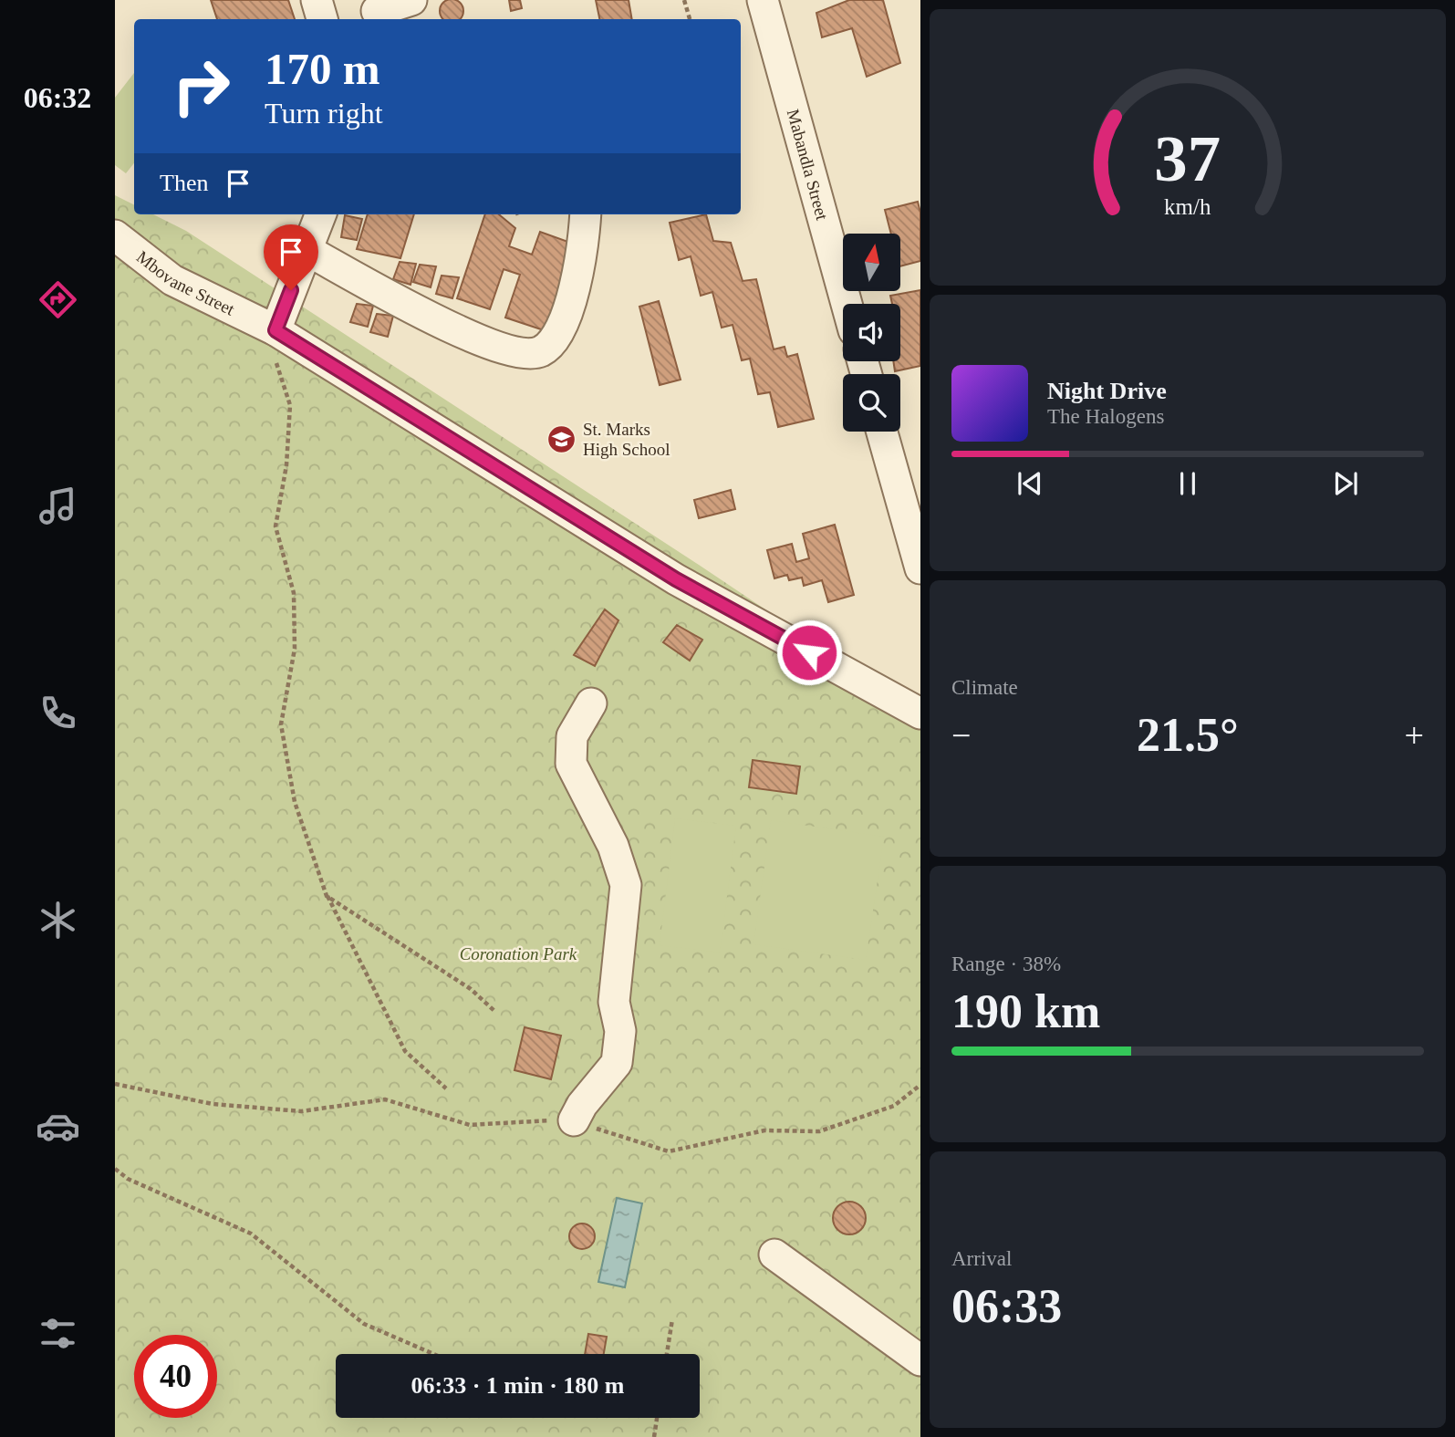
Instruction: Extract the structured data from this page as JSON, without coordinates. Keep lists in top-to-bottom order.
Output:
{
  "streets": {
    "street": ["Mabandla Street", "Mbovane Street"]
  },
  "parks": ["Coronation Park"],
  "places": {
    "school or university": ["St. Marks High School"]
  },
  "north": "top",
  "page": {
    "tabs": "06:32",
    "turn": ["170 m", "Turn right"],
    "then": "Then",
    "song": ["Night Drive", "The Halogens"],
    "tile": [
      "Climate",
      ["Range · 38%", "190 km"],
      ["Arrival", "06:33"]
    ],
    "heat": ["−", "21.5°", "+"],
    "limit": "40",
    "trip": "06:33 · 1 min · 180 m",
    "gauge": ["37", "km/h"]
  }
}
